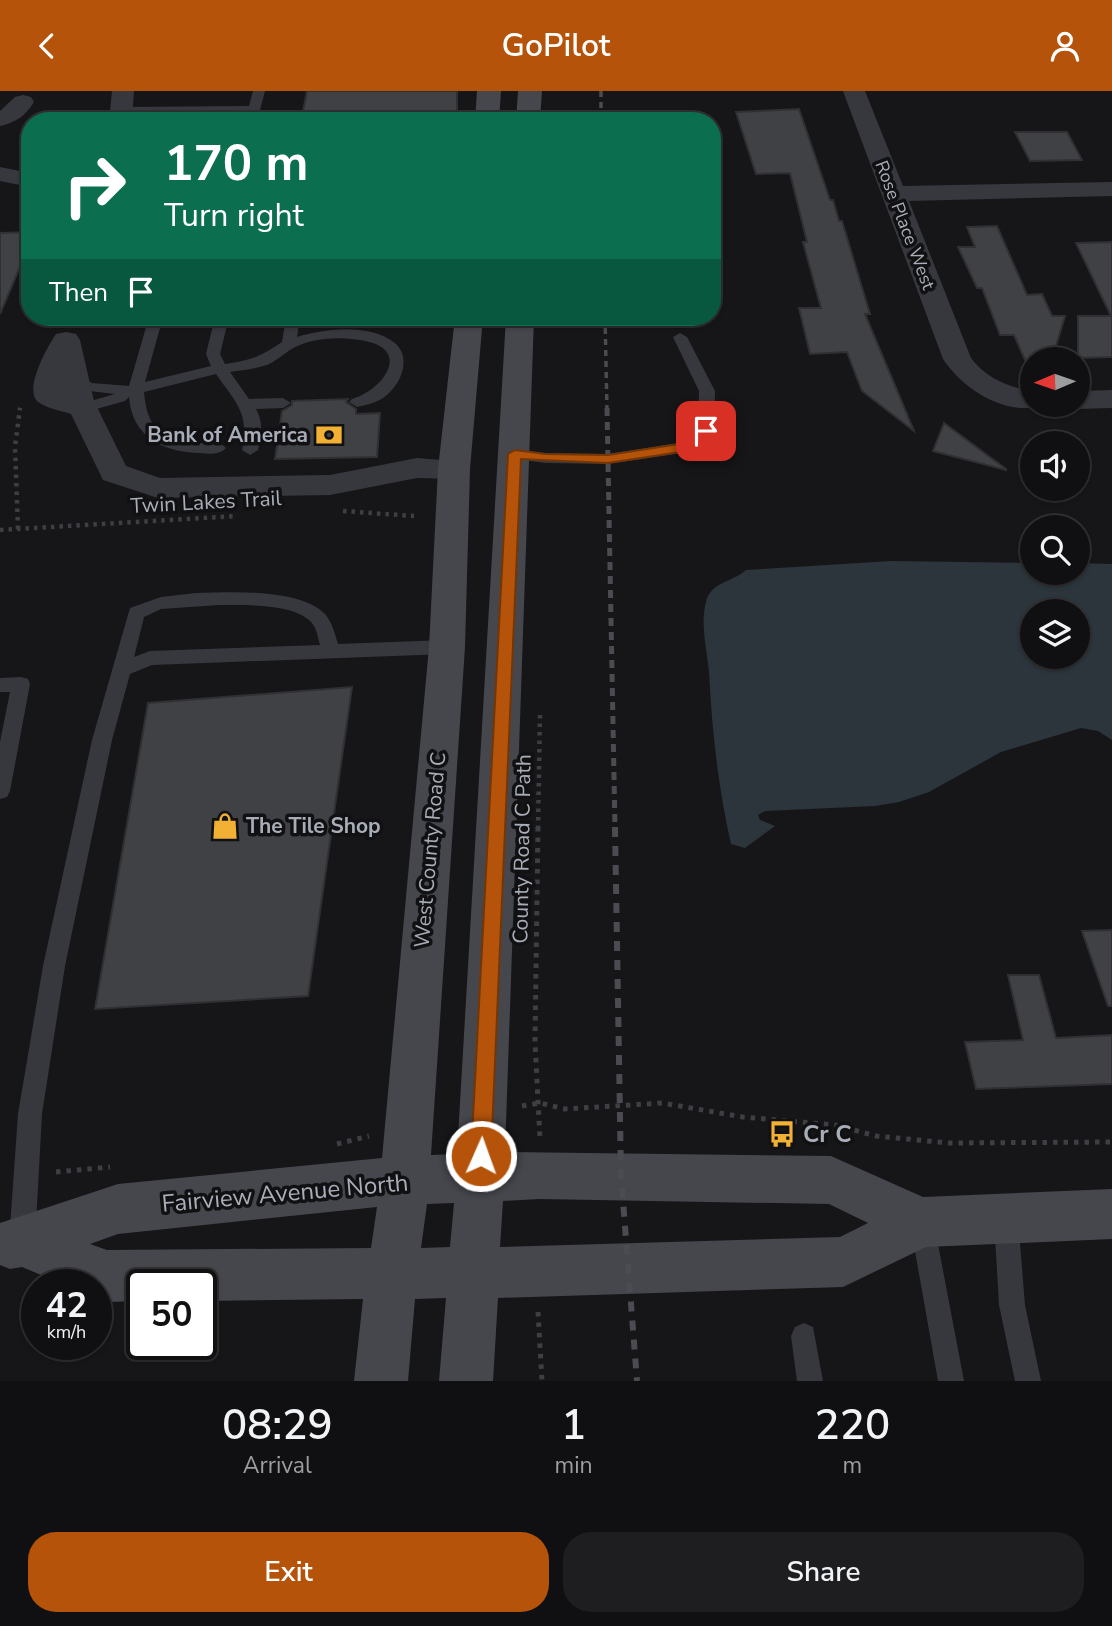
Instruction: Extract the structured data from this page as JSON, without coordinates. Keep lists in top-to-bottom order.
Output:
{
  "streets": {
    "main road": ["West County Road C", "Fairview Avenue North"],
    "street": ["Rose Place West"],
    "path": ["Twin Lakes Trail", "County Road C Path"]
  },
  "crossings": [
    ["County Road C Path", "Fairview Avenue North"],
    ["West County Road C", "Fairview Avenue North"]
  ],
  "places": {
    "bank": ["Bank of America"],
    "shop": ["The Tile Shop"],
    "bus stop": ["Cr C"]
  },
  "north": "left",
  "page": {
    "header": "GoPilot",
    "turn": ["170 m", "Turn right"],
    "then": "Then",
    "speed": "42 km/h",
    "limit": "50",
    "eta": [
      "08:29",
      "Arrival",
      "1",
      "min",
      "220",
      "m"
    ],
    "buttons": ["Exit", "Share"]
  }
}
